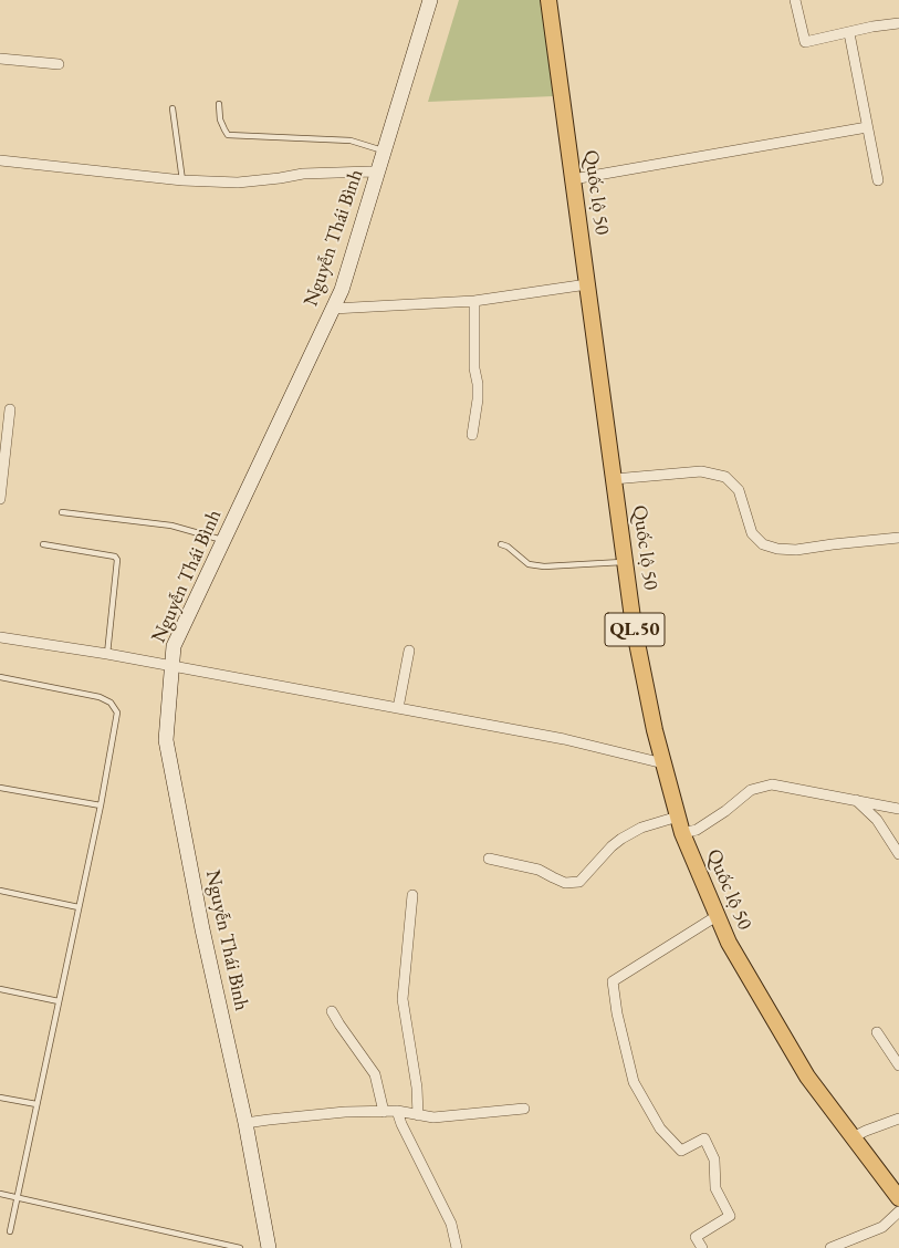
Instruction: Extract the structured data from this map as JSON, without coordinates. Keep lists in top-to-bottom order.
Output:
{
  "streets": {
    "main road": ["Quốc lộ 50", "QL.50"],
    "street": ["Nguyễn Thái Bình"]
  }
}
